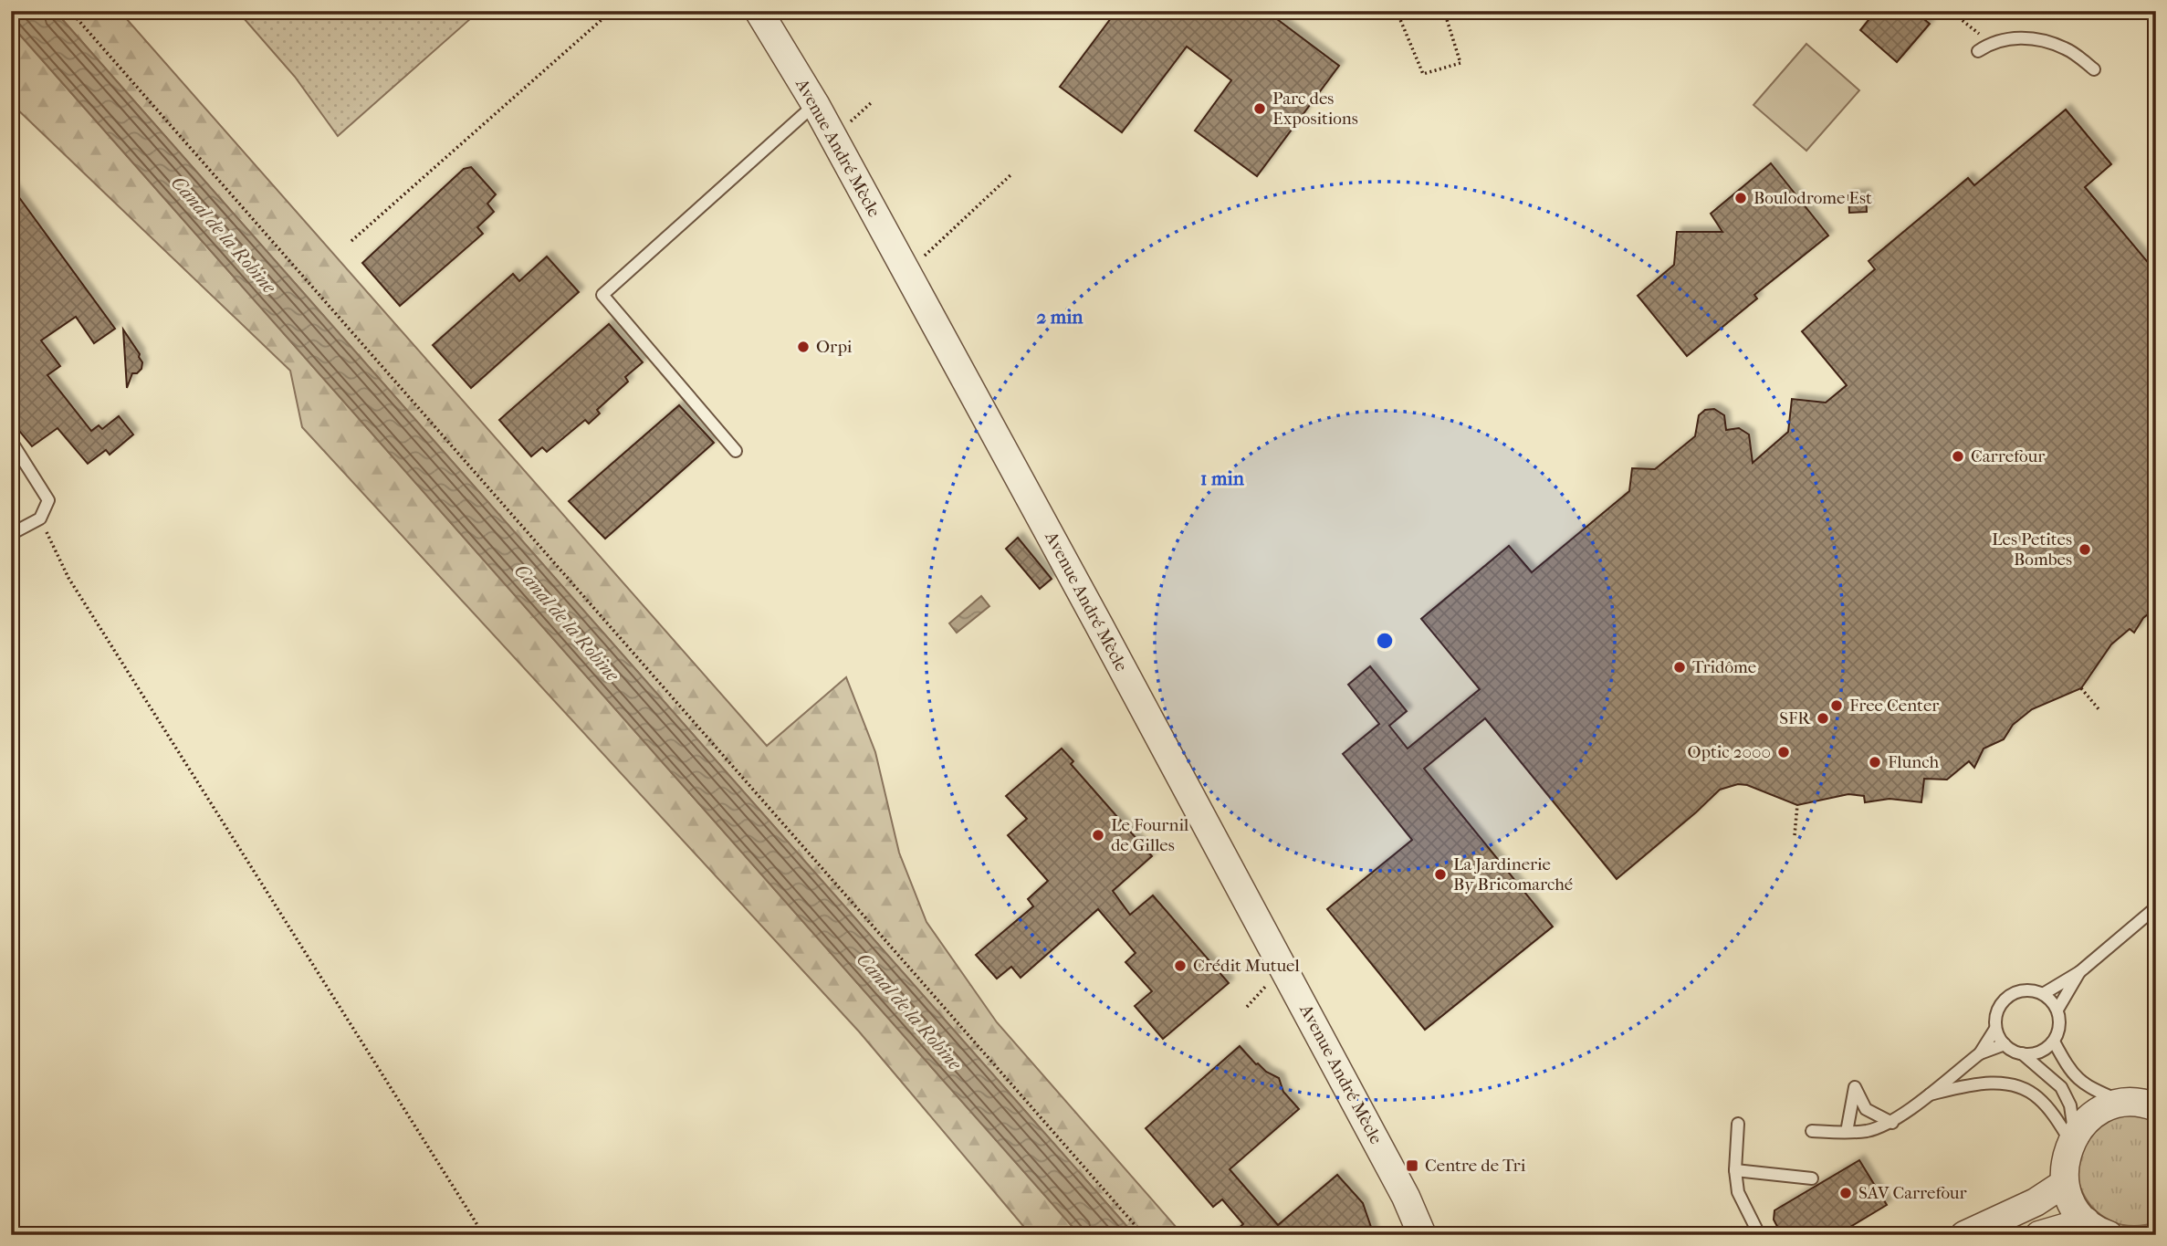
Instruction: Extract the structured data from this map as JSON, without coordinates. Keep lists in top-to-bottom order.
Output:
{
  "streets": {
    "street": ["Avenue André Mècle"]
  },
  "water": ["Canal de la Robine"],
  "places": {
    "other": [
      "Parc des Expositions",
      "Boulodrome Est",
      "Orpi",
      "Carrefour",
      "Les Petites Bombes",
      "Tridôme",
      "Free Center",
      "SFR",
      "Optic 2000",
      "Flunch",
      "Le Fournil de Gilles",
      "La Jardinerie By Bricomarché",
      "Crédit Mutuel",
      "SAV Carrefour"
    ],
    "transit": ["Centre de Tri"]
  },
  "rings": ["2 min", "1 min"]
}
